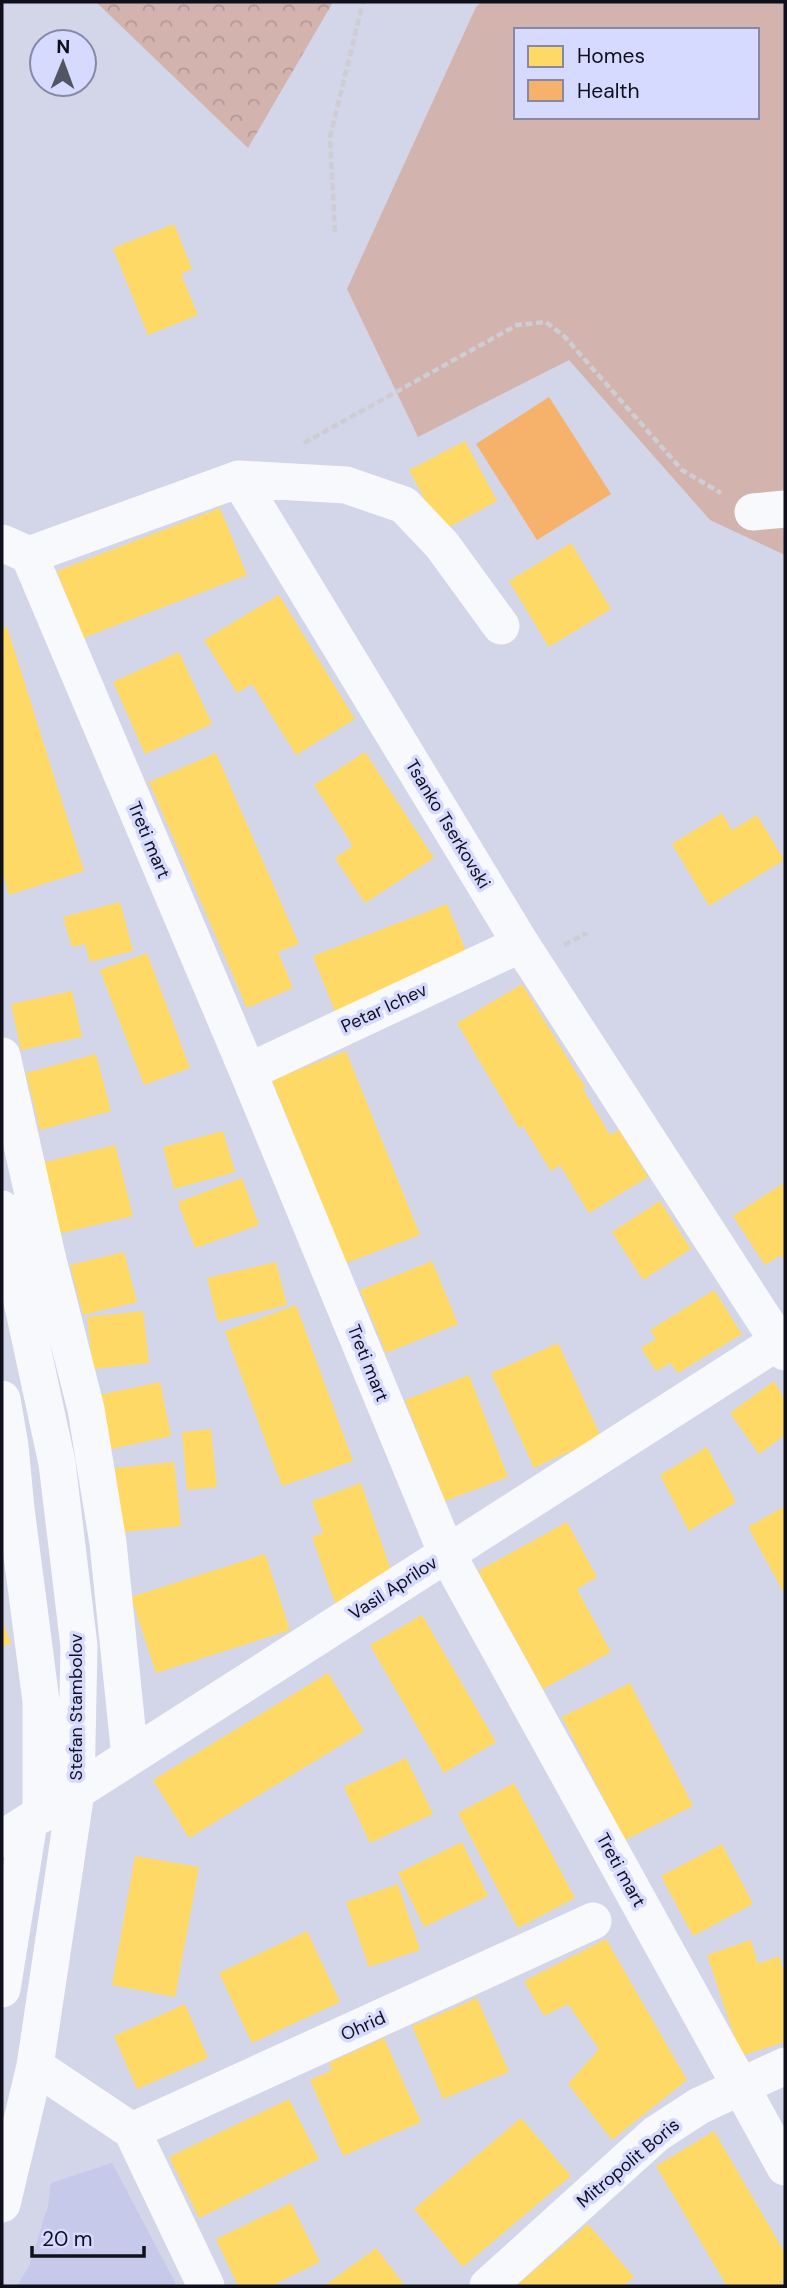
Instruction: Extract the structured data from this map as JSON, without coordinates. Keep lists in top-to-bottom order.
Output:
{
  "streets": {
    "street": [
      "Tsanko Tserkovski",
      "Treti mart",
      "Petar Ichev",
      "Vasil Aprilov",
      "Stefan Stambolov",
      "Ohrid",
      "Mitropolit Boris"
    ]
  },
  "crossings": [
    ["Tsanko Tserkovski", "Petar Ichev"],
    ["Tsanko Tserkovski", "Vasil Aprilov"],
    ["Treti mart", "Petar Ichev"],
    ["Treti mart", "Vasil Aprilov"],
    ["Treti mart", "Mitropolit Boris"],
    ["Vasil Aprilov", "Stefan Stambolov"]
  ],
  "legend": ["Homes", "Health"],
  "scale_bar": "20 m",
  "north": "top"
}
